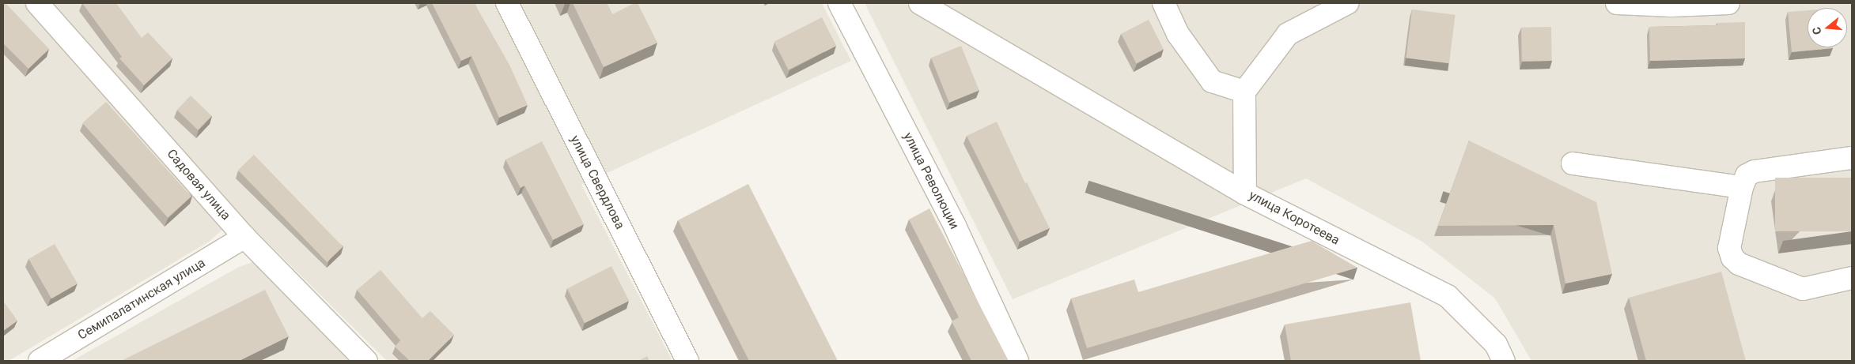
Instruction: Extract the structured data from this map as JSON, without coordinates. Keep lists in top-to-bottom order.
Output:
{
  "streets": {
    "street": [
      "улица Революции",
      "улица Свердлова",
      "Садовая улица",
      "улица Коротеева",
      "Семипалатинская улица"
    ]
  },
  "crossings": [
    ["Садовая улица", "Семипалатинская улица"]
  ],
  "north": "left"
}
